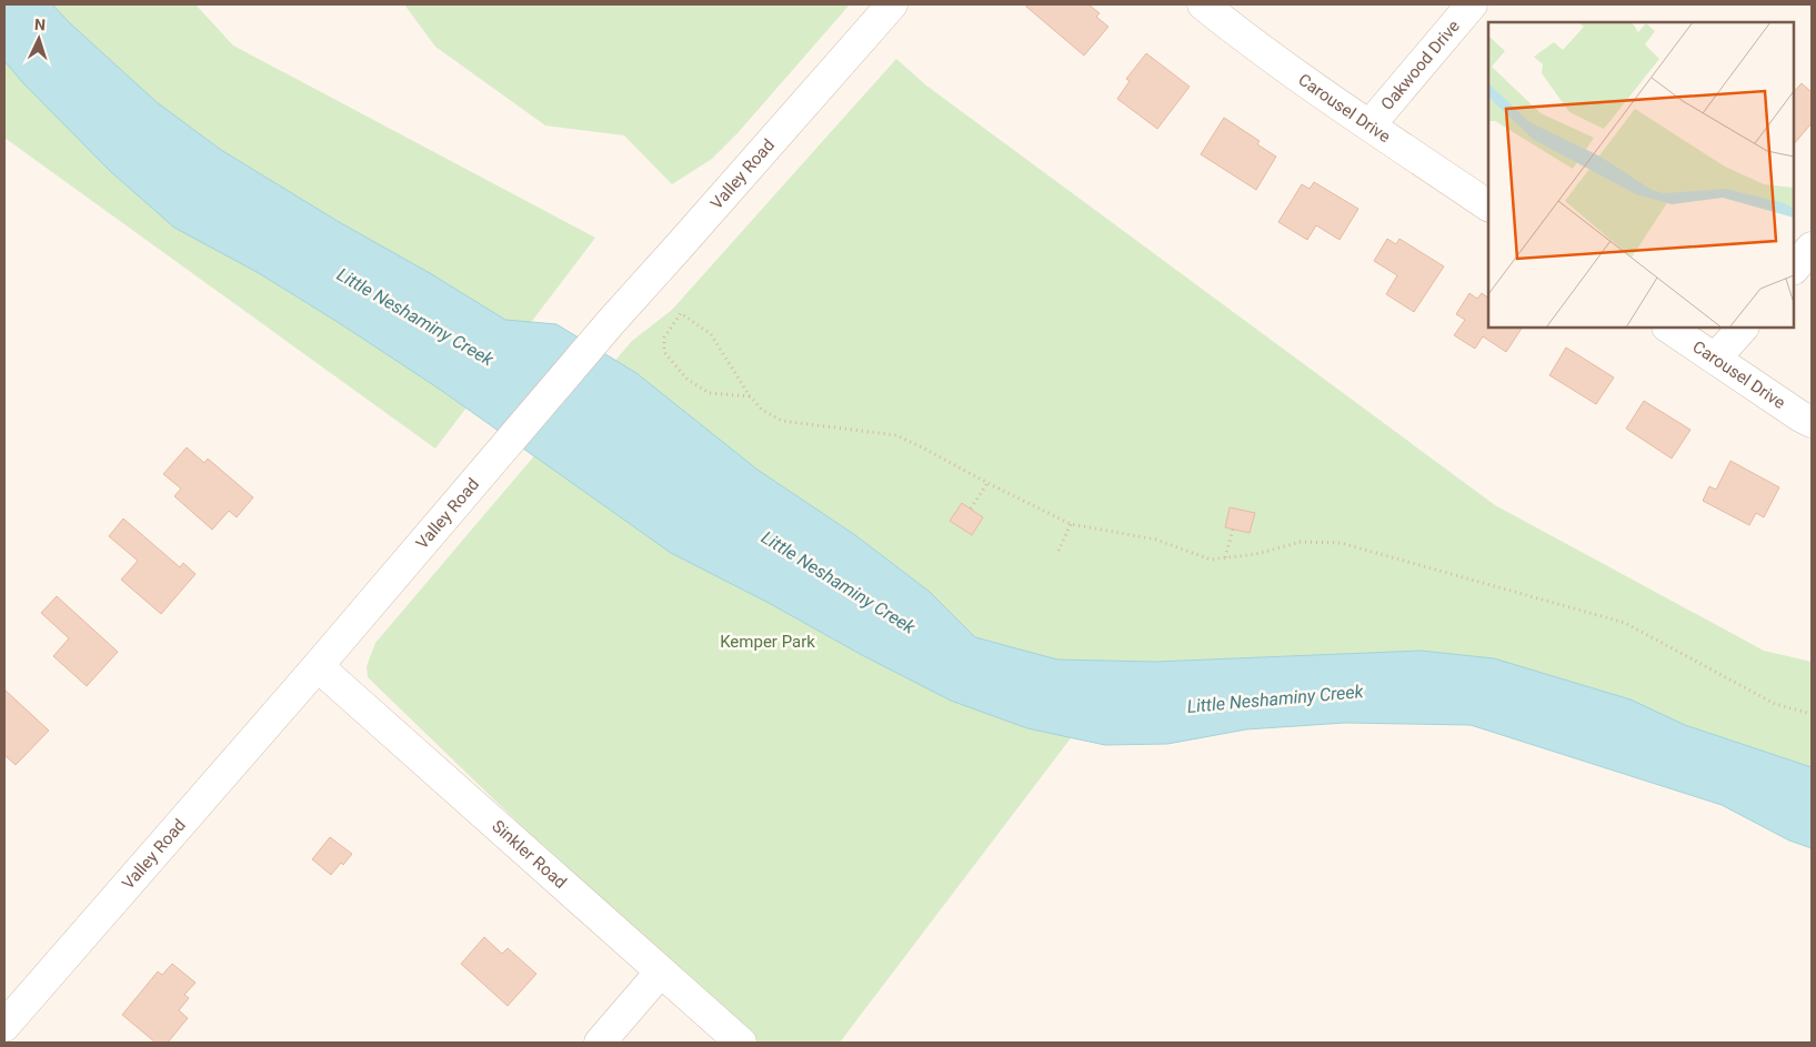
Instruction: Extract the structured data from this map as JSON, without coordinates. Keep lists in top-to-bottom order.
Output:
{
  "streets": {
    "street": [
      "Oakwood Drive",
      "Carousel Drive",
      "Valley Road",
      "Sinkler Road"
    ]
  },
  "crossings": [
    ["Oakwood Drive", "Carousel Drive"],
    ["Valley Road", "Sinkler Road"]
  ],
  "water": ["Little Neshaminy Creek"],
  "parks": ["Kemper Park"],
  "north": "top"
}
